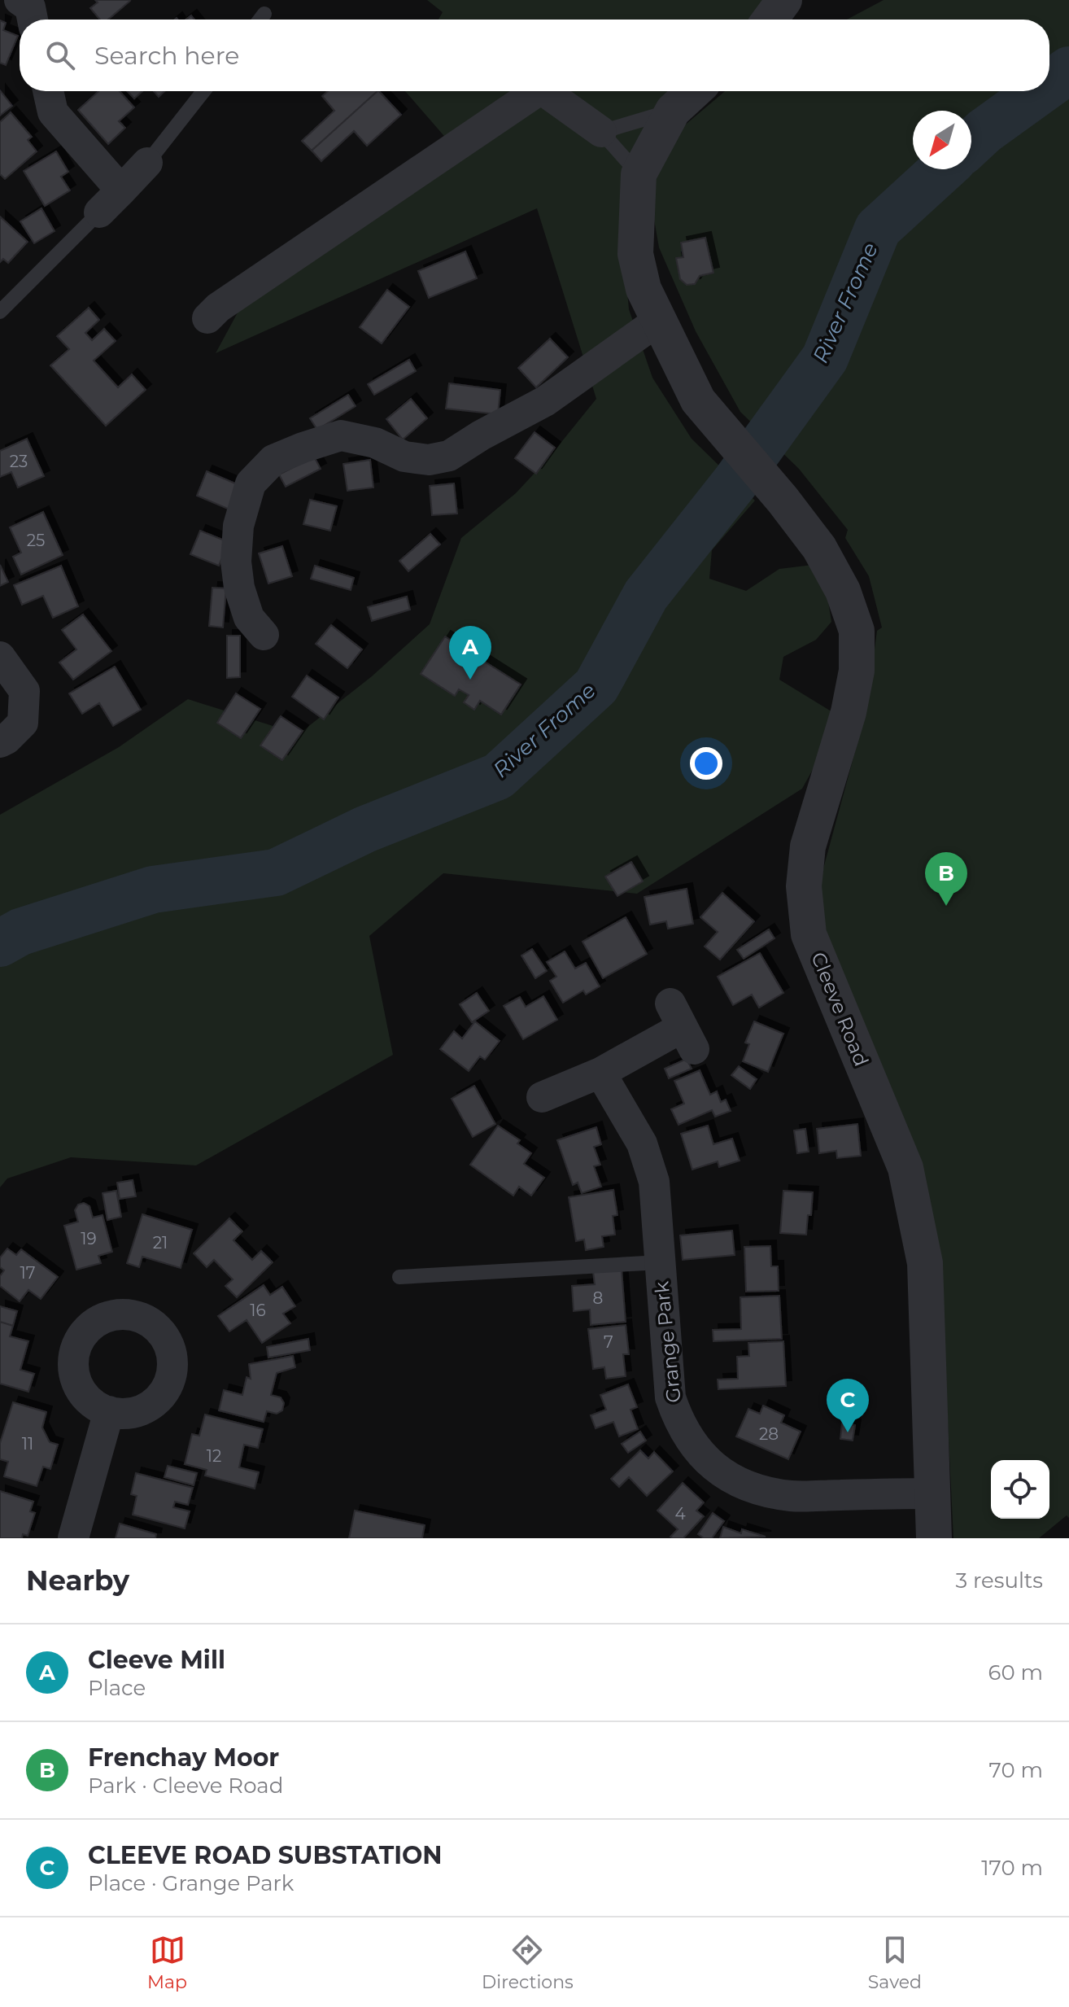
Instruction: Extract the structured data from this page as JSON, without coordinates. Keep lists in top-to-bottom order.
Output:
{
  "streets": {
    "street": ["Cleeve Road", "Grange Park"]
  },
  "crossings": [
    ["Cleeve Road", "Grange Park"]
  ],
  "water": ["River Frome"],
  "house_numbers": [
    "23",
    "25",
    "19",
    "21",
    "17",
    "8",
    "16",
    "7",
    "28",
    "11",
    "12",
    "4"
  ],
  "north": "bottom left",
  "page": {
    "search": "Search here",
    "pins": ["A", "B", "C"],
    "heading": ["Nearby", "3 results"],
    "list": [
      {
        "mark": "A",
        "name": "Cleeve Mill",
        "note": "Place",
        "value": "60 m"
      },
      {
        "mark": "B",
        "name": "Frenchay Moor",
        "note": "Park · Cleeve Road",
        "value": "70 m"
      },
      {
        "mark": "C",
        "name": "CLEEVE ROAD SUBSTATION",
        "note": "Place · Grange Park",
        "value": "170 m"
      }
    ],
    "nav": ["Map", "Directions", "Saved"]
  }
}
